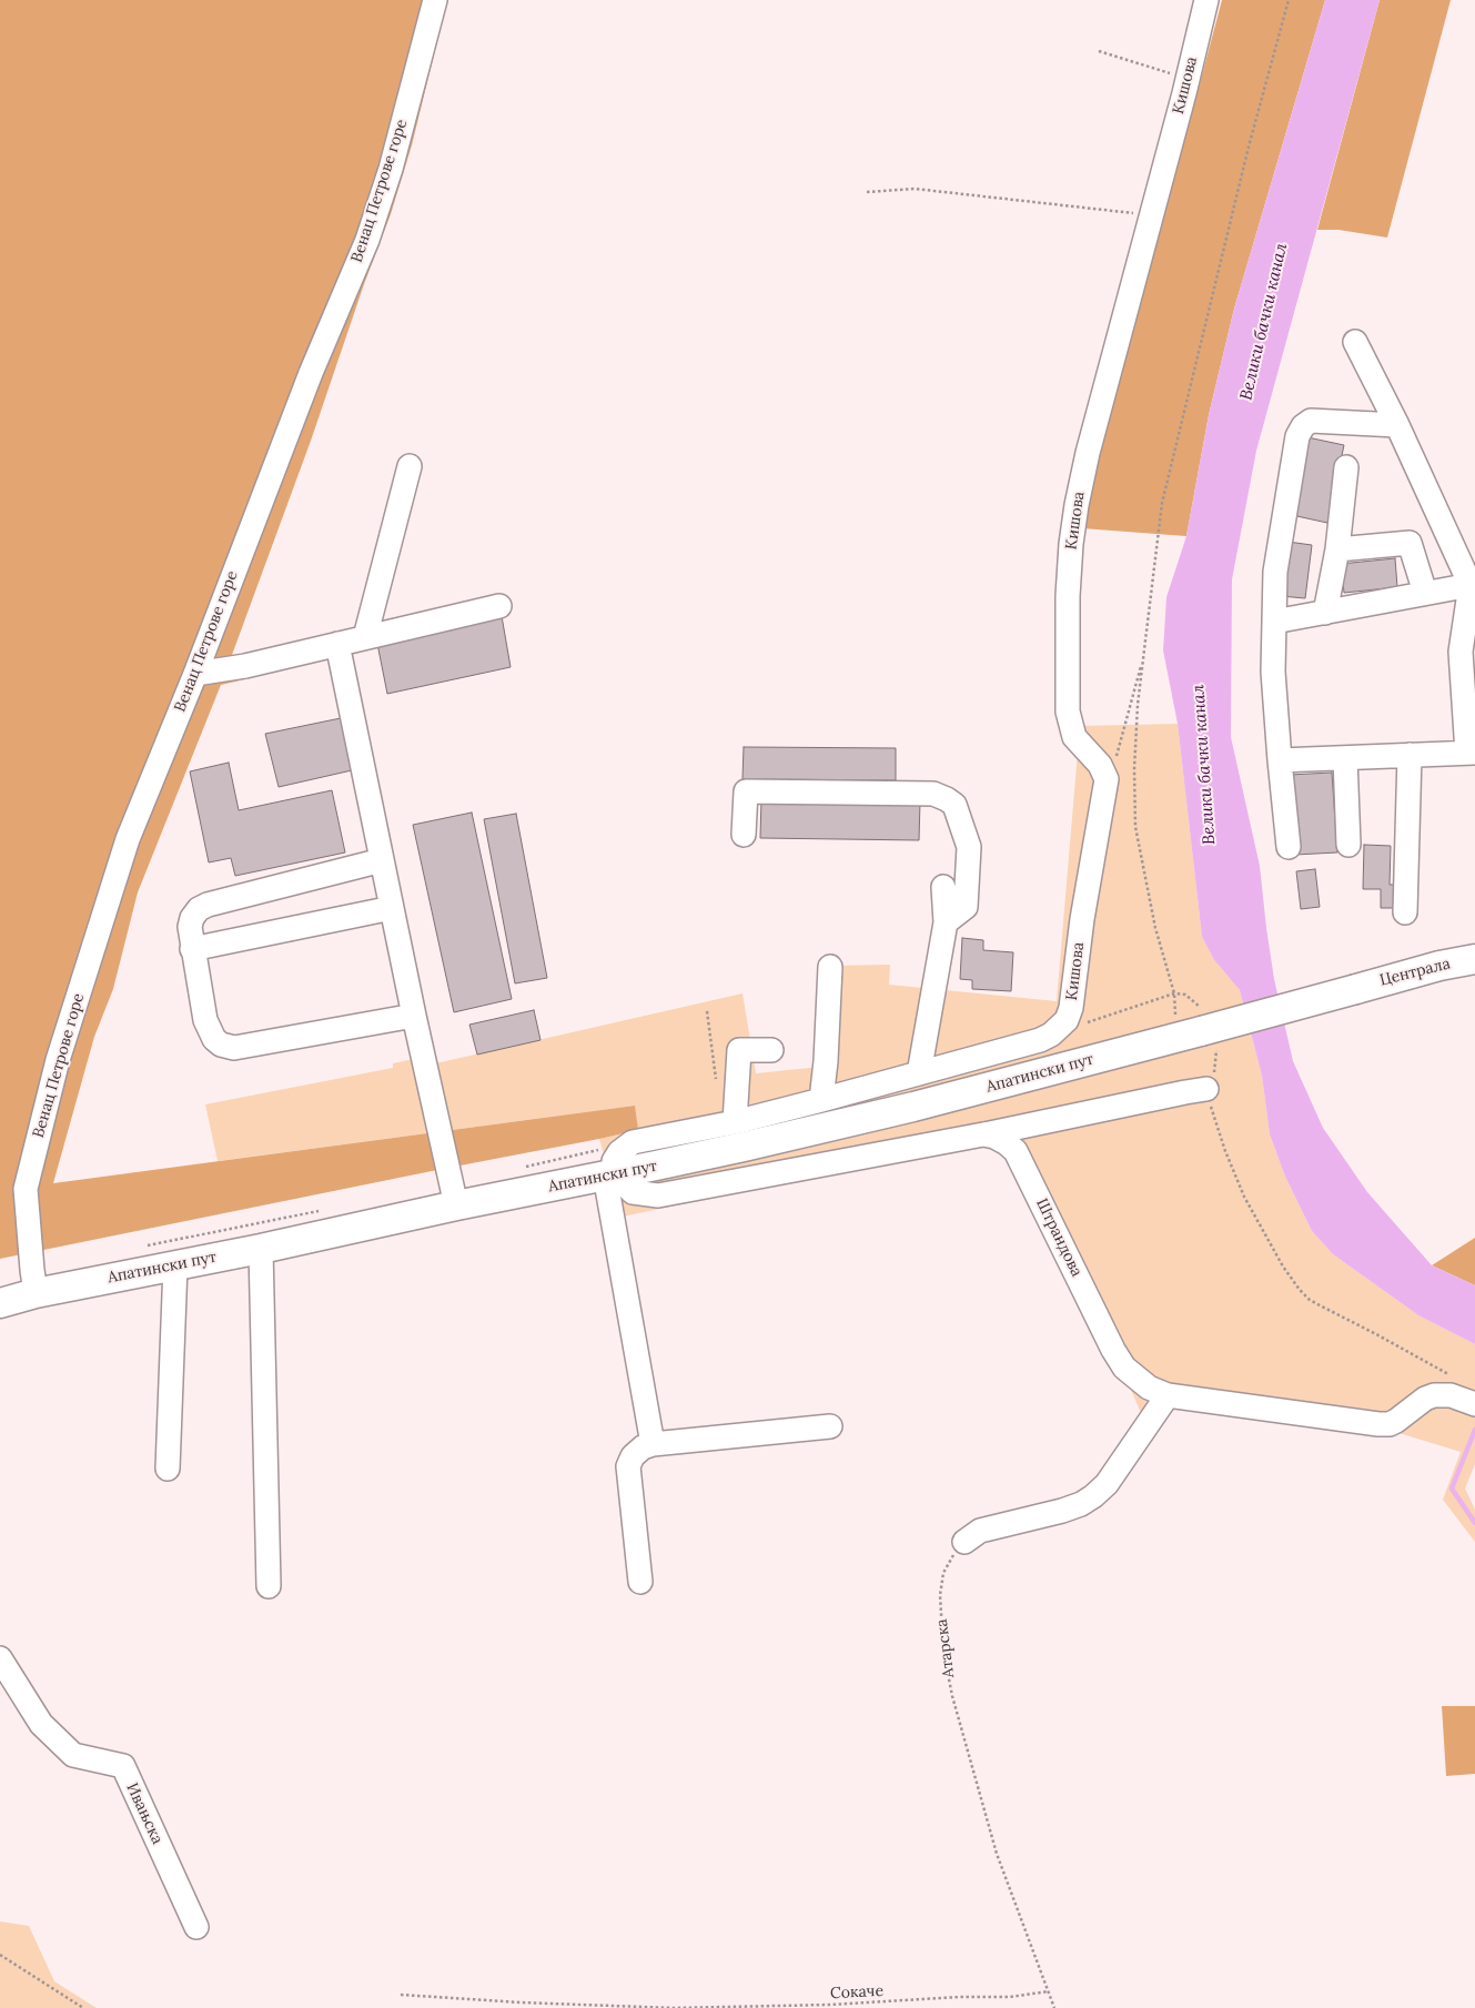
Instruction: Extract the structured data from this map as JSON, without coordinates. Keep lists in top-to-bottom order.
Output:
{
  "streets": {
    "main road": ["Централа", "Апатински пут"],
    "street": [
      "Кишова",
      "Венац Петрове горе",
      "Штрандова",
      "Ивањска"
    ],
    "path": ["Атарска", "Сокаче"]
  },
  "crossings": [
    ["Венац Петрове горе", "Апатински пут"],
    ["Централа", "Апатински пут"],
    ["Атарска", "Сокаче"]
  ],
  "water": ["Велики бачки канал"]
}
